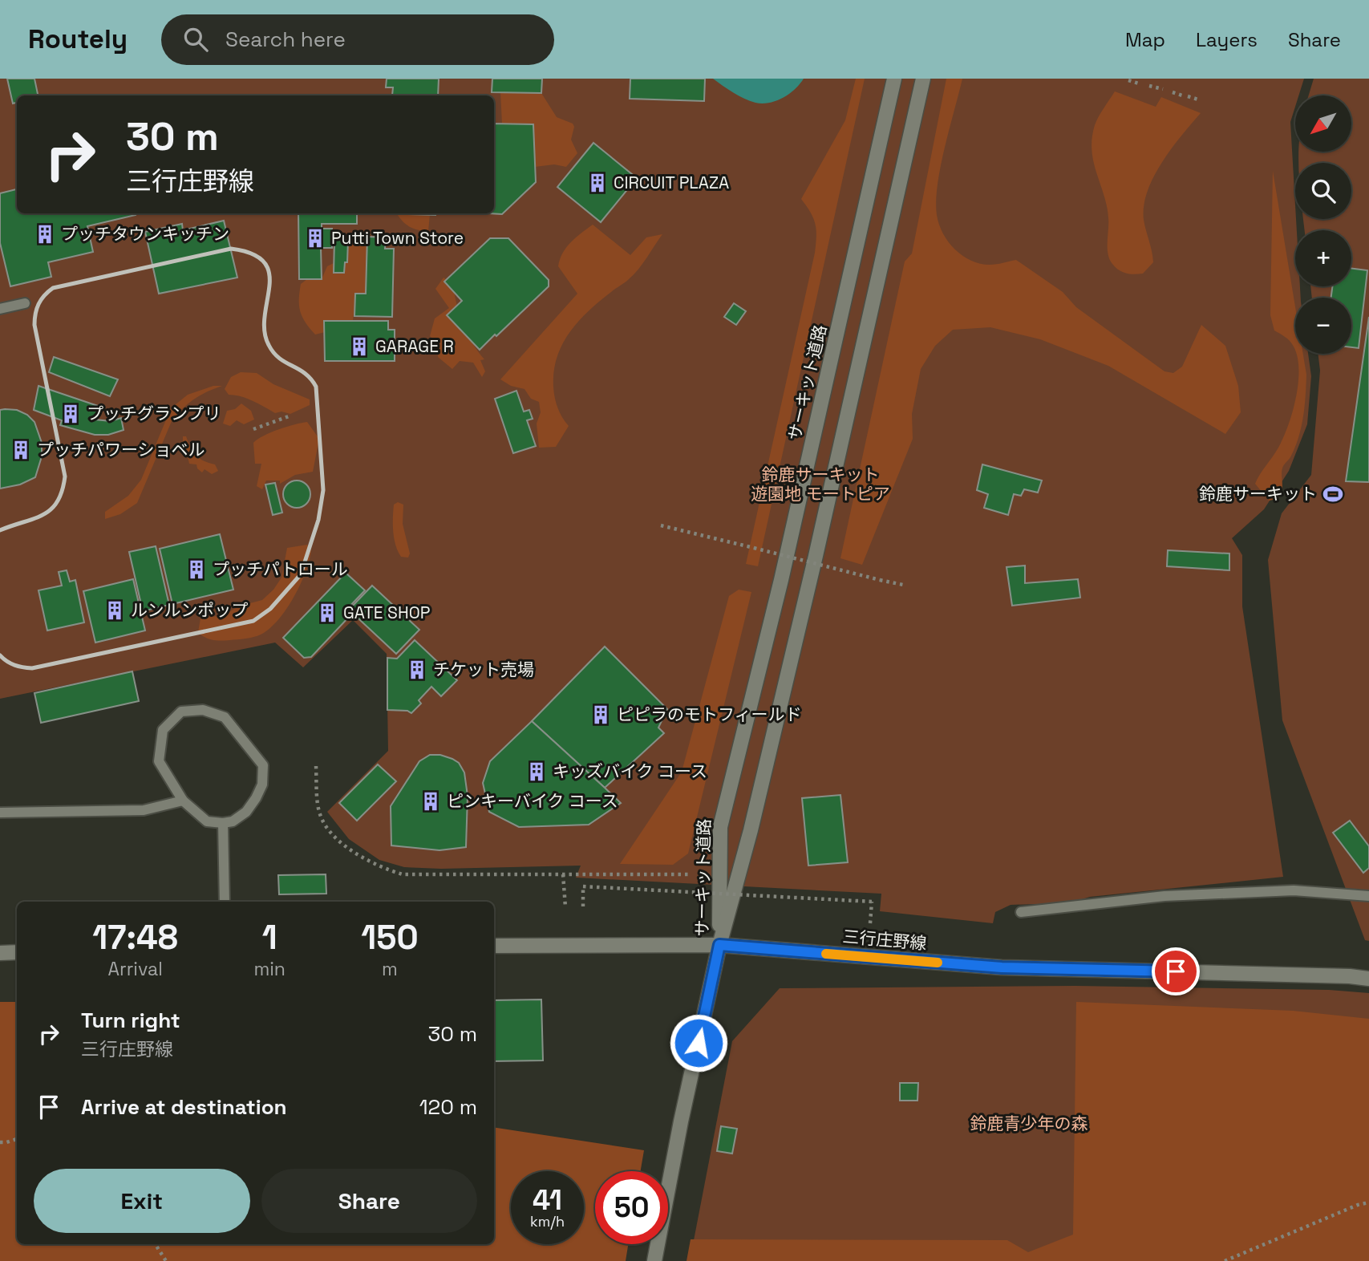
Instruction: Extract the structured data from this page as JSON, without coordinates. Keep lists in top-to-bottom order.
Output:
{
  "streets": {
    "street": ["サーキット道路", "三行庄野線"]
  },
  "crossings": [
    ["サーキット道路", "三行庄野線"]
  ],
  "parks": ["鈴鹿サーキット 遊園地 モートピア", "鈴鹿青少年の森"],
  "places": {
    "building": [
      "CIRCUIT PLAZA",
      "プッチタウンキッチン",
      "Putti Town Store",
      "GARAGE R",
      "プッチグランプリ",
      "プッチパワーショベル",
      "プッチパトロール",
      "ルンルンポップ",
      "GATE SHOP",
      "チケット売場",
      "ピピラのモトフィールド",
      "キッズバイク コース",
      "ピンキーバイク コース"
    ],
    "sports": ["鈴鹿サーキット"]
  },
  "north": "bottom left",
  "page": {
    "header": "Routely",
    "search": "Search here",
    "nav": ["Map", "Layers", "Share"],
    "map_buttons": ["+", "−"],
    "turn": ["30 m", "三行庄野線"],
    "eta": [
      "17:48",
      "Arrival",
      "1",
      "min",
      "150",
      "m"
    ],
    "list": [
      {
        "name": "Turn right",
        "note": "三行庄野線",
        "value": "30 m"
      },
      {
        "name": "Arrive at destination",
        "value": "120 m"
      }
    ],
    "buttons": ["Exit", "Share"],
    "speed": "41 km/h",
    "limit": "50"
  }
}
